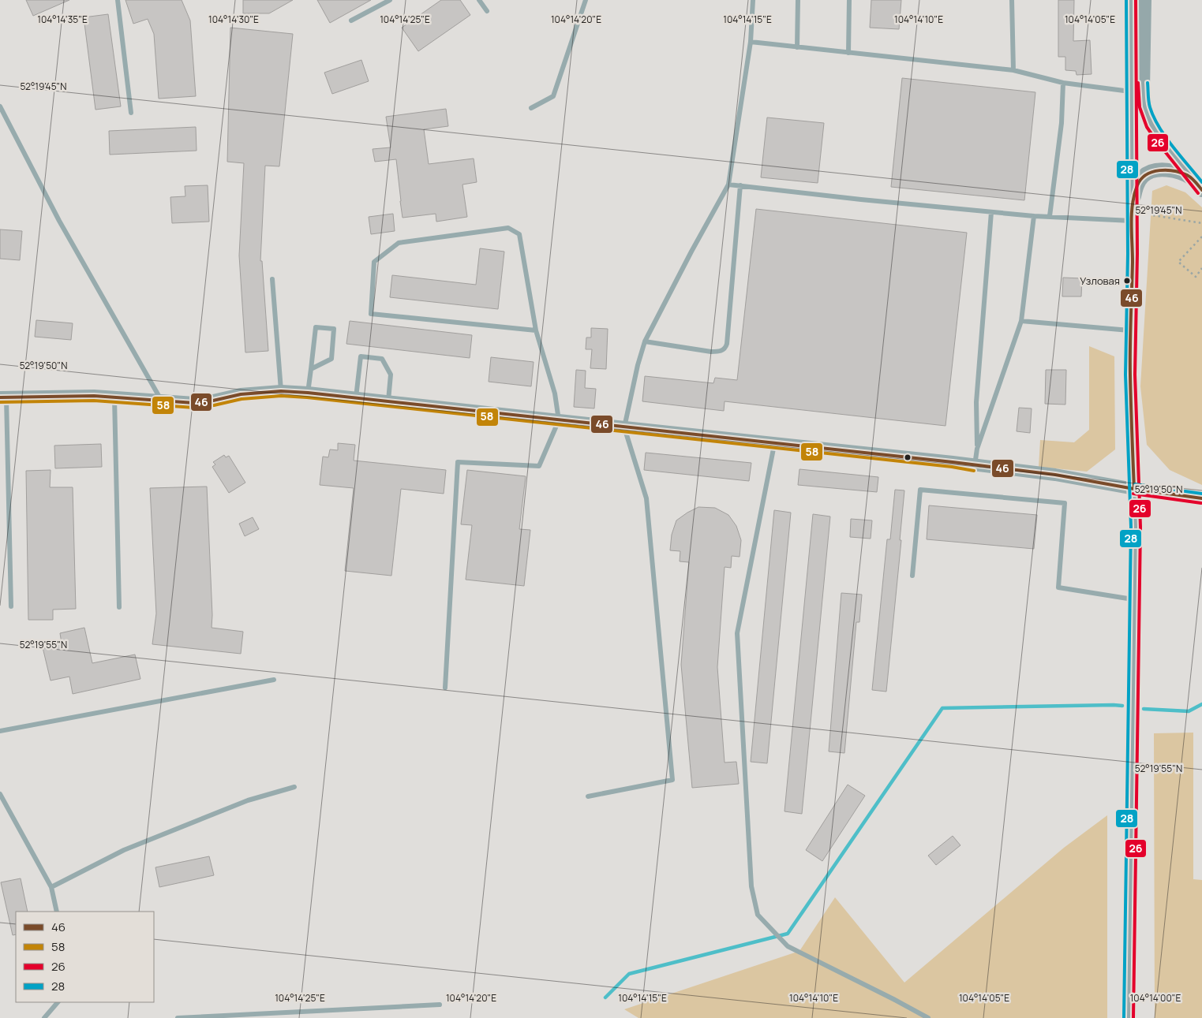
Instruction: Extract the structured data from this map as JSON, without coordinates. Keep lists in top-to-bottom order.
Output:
{
  "places": ["Узловая"],
  "lines": [
    "transit line 26",
    "transit line 28",
    "transit line 46",
    "transit line 58"
  ],
  "legend": [
    "46",
    "58",
    "26",
    "28"
  ],
  "coordinates": [
    "104°14'35\"E",
    "104°14'30\"E",
    "104°14'25\"E",
    "104°14'20\"E",
    "104°14'15\"E",
    "104°14'10\"E",
    "104°14'05\"E",
    "52°19'45\"N",
    "52°19'50\"N",
    "52°19'55\"N",
    "104°14'00\"E"
  ]
}
